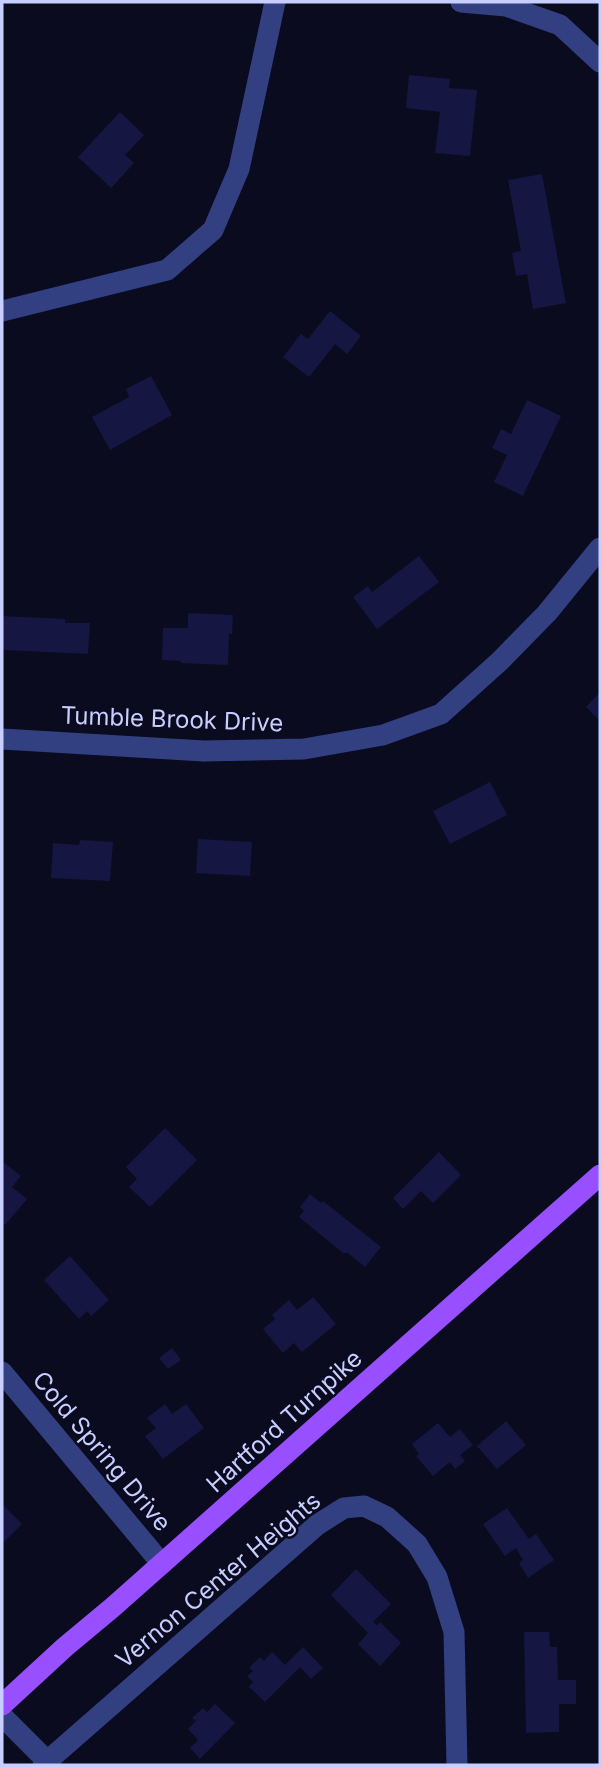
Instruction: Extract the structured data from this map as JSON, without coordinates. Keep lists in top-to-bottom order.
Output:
{
  "streets": {
    "main road": ["Hartford Turnpike"],
    "street": ["Tumble Brook Drive", "Cold Spring Drive", "Vernon Center Heights"]
  },
  "crossings": [
    ["Hartford Turnpike", "Cold Spring Drive"]
  ]
}
